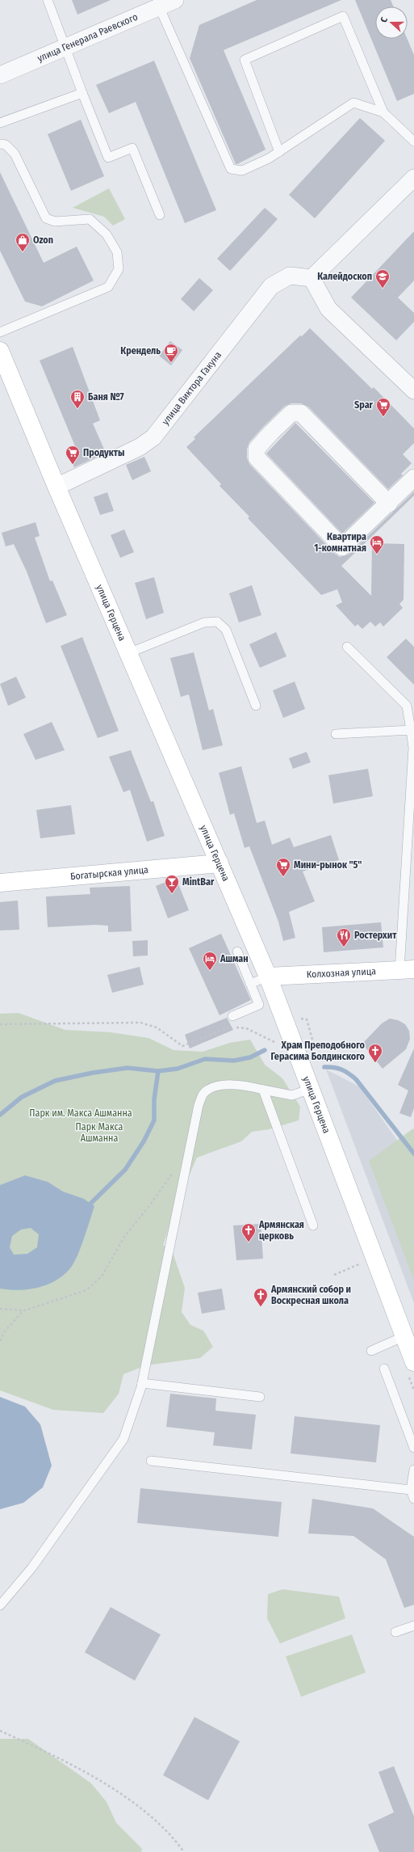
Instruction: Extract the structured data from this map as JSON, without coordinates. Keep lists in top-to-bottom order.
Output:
{
  "streets": {
    "main road": ["улица Герцена", "Богатырская улица", "Колхозная улица"],
    "street": ["улица Генерала Раевского", "улица Виктора Гакуна"]
  },
  "crossings": [
    ["улица Виктора Гакуна", "улица Герцена"],
    ["улица Герцена", "Богатырская улица"],
    ["улица Герцена", "Колхозная улица"]
  ],
  "parks": ["Парк им. Макса Ашманна", "Парк Макса Ашманна"],
  "places": {
    "shop": ["Ozon"],
    "school or university": ["Калейдоскоп"],
    "cafe": ["Крендель"],
    "building": ["Баня №7"],
    "supermarket": ["Spar", "Продукты", "Мини-рынок \"5\""],
    "hotel": ["Квартира 1-комнатная", "Ашман"],
    "bar": ["MintBar"],
    "restaurant": ["Ростерхит"],
    "church": ["Храм Преподобного Герасима Болдинского", "Армянская церковь", "Армянский собор и Воскресная школа"]
  },
  "north": "left"
}
